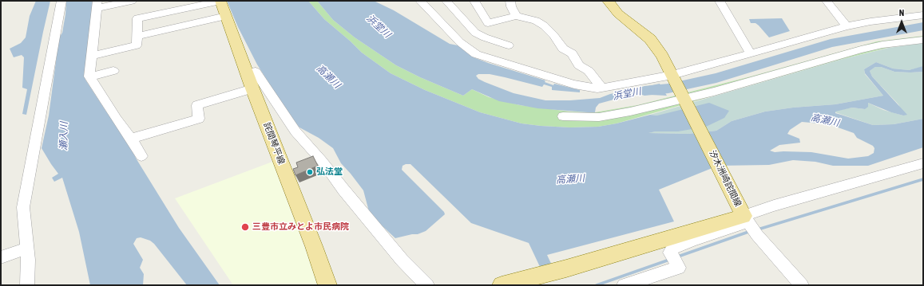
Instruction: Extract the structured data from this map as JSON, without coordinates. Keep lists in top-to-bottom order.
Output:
{
  "streets": {
    "main road": ["詫間琴平線", "汐木洲崎詫間線"]
  },
  "water": ["浜堂川", "高瀬川", "瀬入川"],
  "places": ["弘法堂", "三豊市立みとよ市民病院"],
  "north": "top"
}
